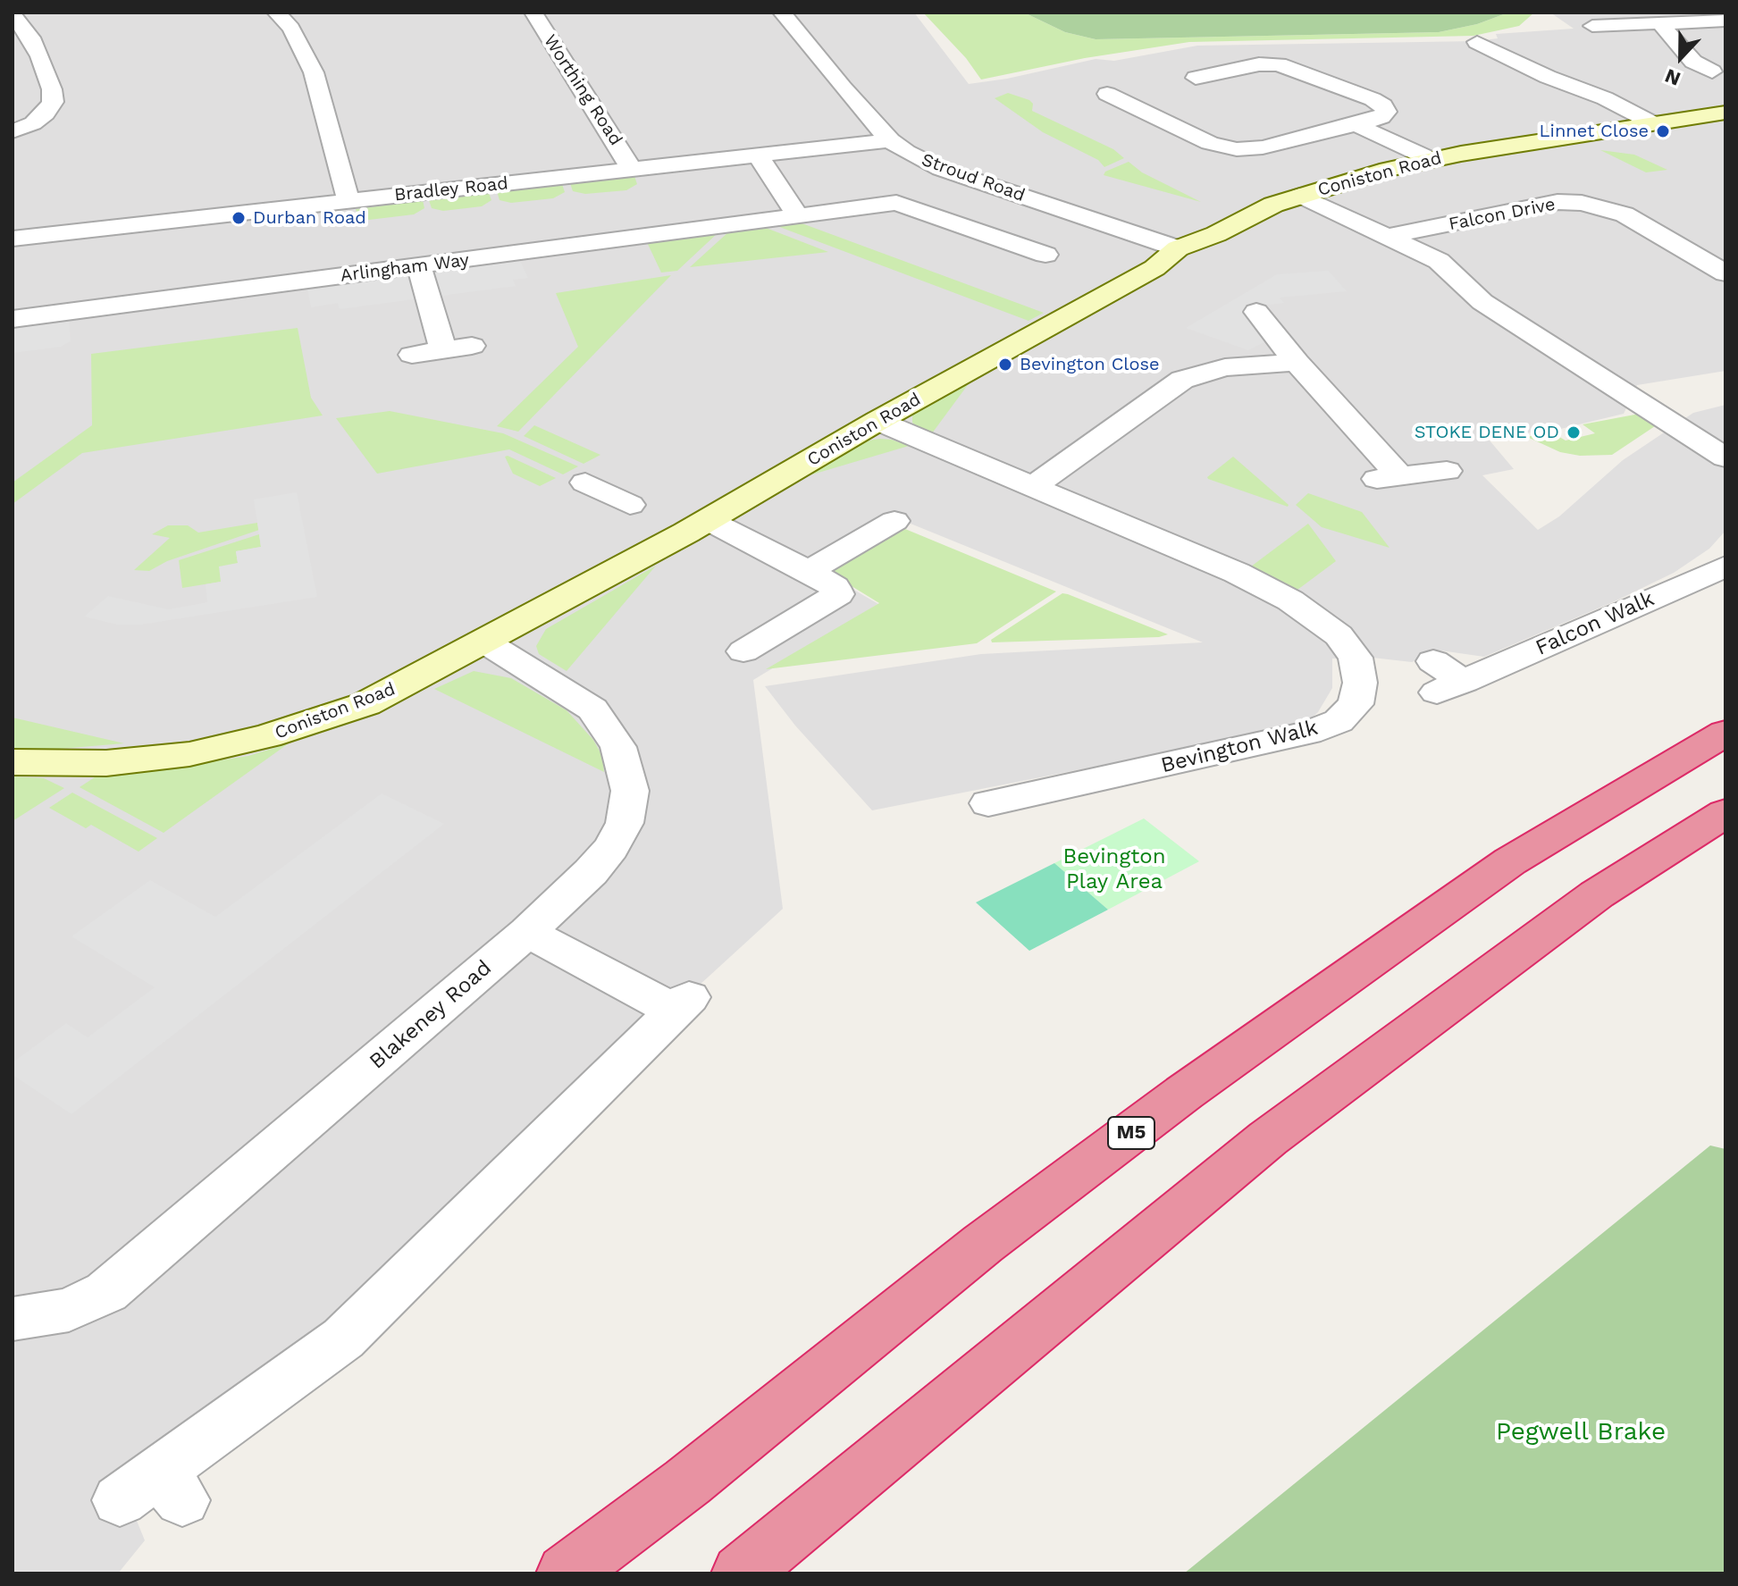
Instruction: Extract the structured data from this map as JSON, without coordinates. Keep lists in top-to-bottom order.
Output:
{
  "streets": {
    "highway": ["M5"],
    "street": [
      "Worthing Road",
      "Coniston Road",
      "Stroud Road",
      "Bradley Road",
      "Falcon Drive",
      "Arlingham Way",
      "Falcon Walk",
      "Bevington Walk",
      "Blakeney Road"
    ]
  },
  "crossings": [
    ["Worthing Road", "Bradley Road"],
    ["Coniston Road", "Stroud Road"],
    ["Coniston Road", "Falcon Drive"],
    ["Coniston Road", "Blakeney Road"],
    ["Stroud Road", "Bradley Road"]
  ],
  "parks": ["Bevington Play Area", "Pegwell Brake"],
  "places": [
    "Linnet Close",
    "Durban Road",
    "Bevington Close",
    "STOKE DENE OD"
  ],
  "north": "bottom"
}
